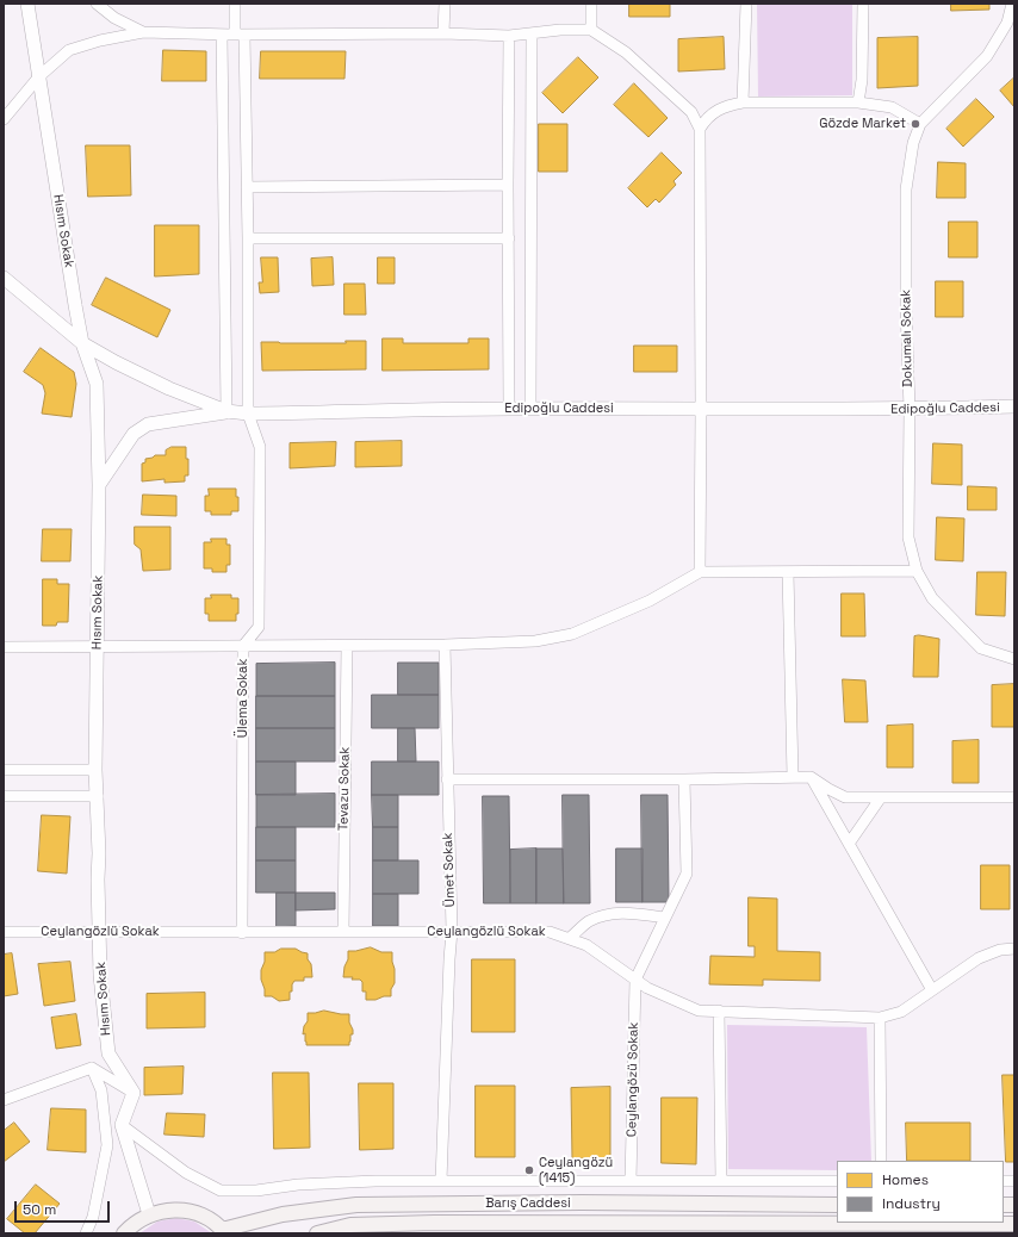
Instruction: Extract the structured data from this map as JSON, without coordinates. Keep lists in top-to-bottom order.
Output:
{
  "streets": {
    "main road": ["Barış Caddesi"],
    "street": [
      "Hısım Sokak",
      "Dokumalı Sokak",
      "Edipoğlu Caddesi",
      "Ülema Sokak",
      "Tevazu Sokak",
      "Ümet Sokak",
      "Ceylangözlü Sokak",
      "Ceylangözü Sokak"
    ]
  },
  "crossings": [
    ["Hısım Sokak", "Edipoğlu Caddesi"],
    ["Hısım Sokak", "Ceylangözlü Sokak"],
    ["Dokumalı Sokak", "Edipoğlu Caddesi"],
    ["Edipoğlu Caddesi", "Ülema Sokak"],
    ["Ülema Sokak", "Ceylangözlü Sokak"],
    ["Tevazu Sokak", "Ceylangözlü Sokak"],
    ["Ümet Sokak", "Ceylangözlü Sokak"],
    ["Ceylangözlü Sokak", "Ceylangözü Sokak"]
  ],
  "places": ["Gözde Market", "Ceylangözü (1415)"],
  "legend": ["Homes", "Industry"],
  "scale_bar": "50 m"
}
